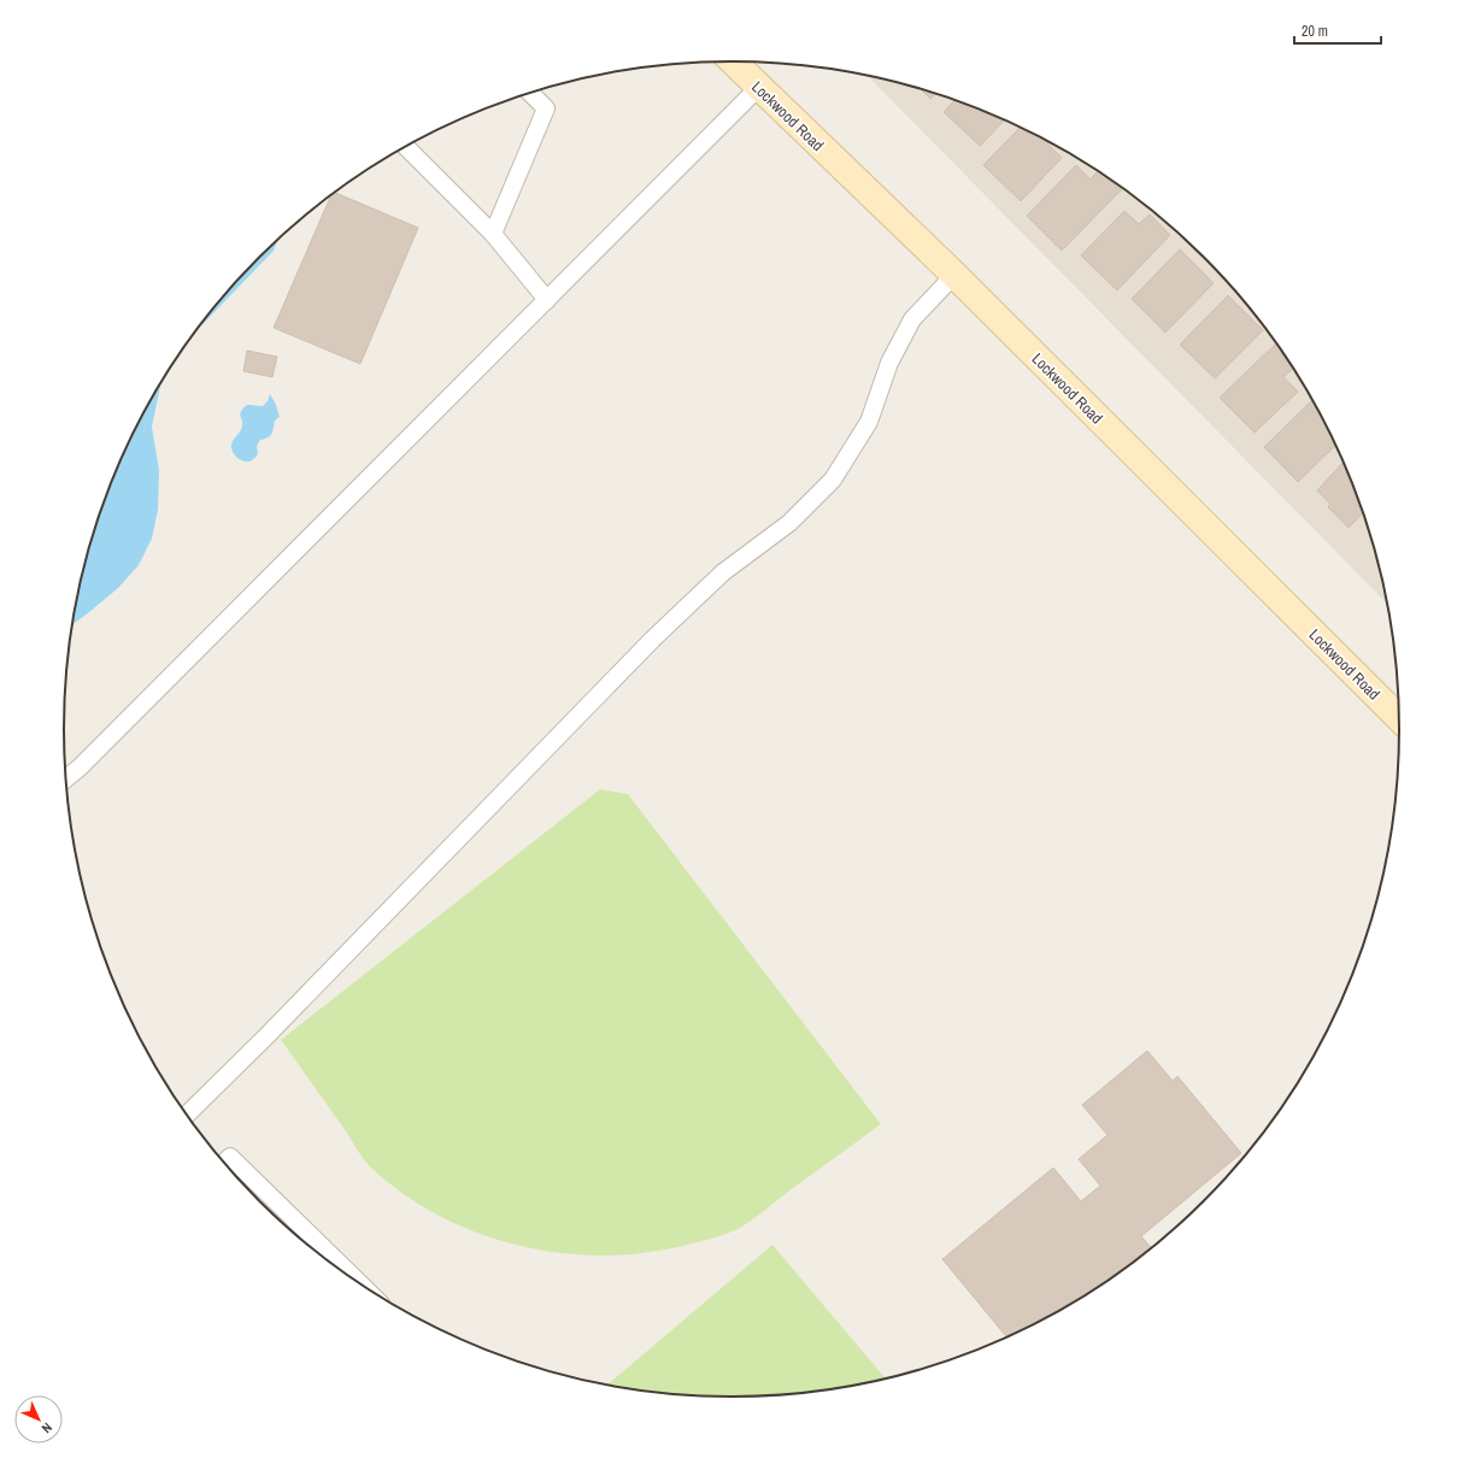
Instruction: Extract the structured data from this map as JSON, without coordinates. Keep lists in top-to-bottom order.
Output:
{
  "streets": {
    "main road": ["Lockwood Road"]
  },
  "scale_bar": "20 m",
  "north": "bottom right"
}
